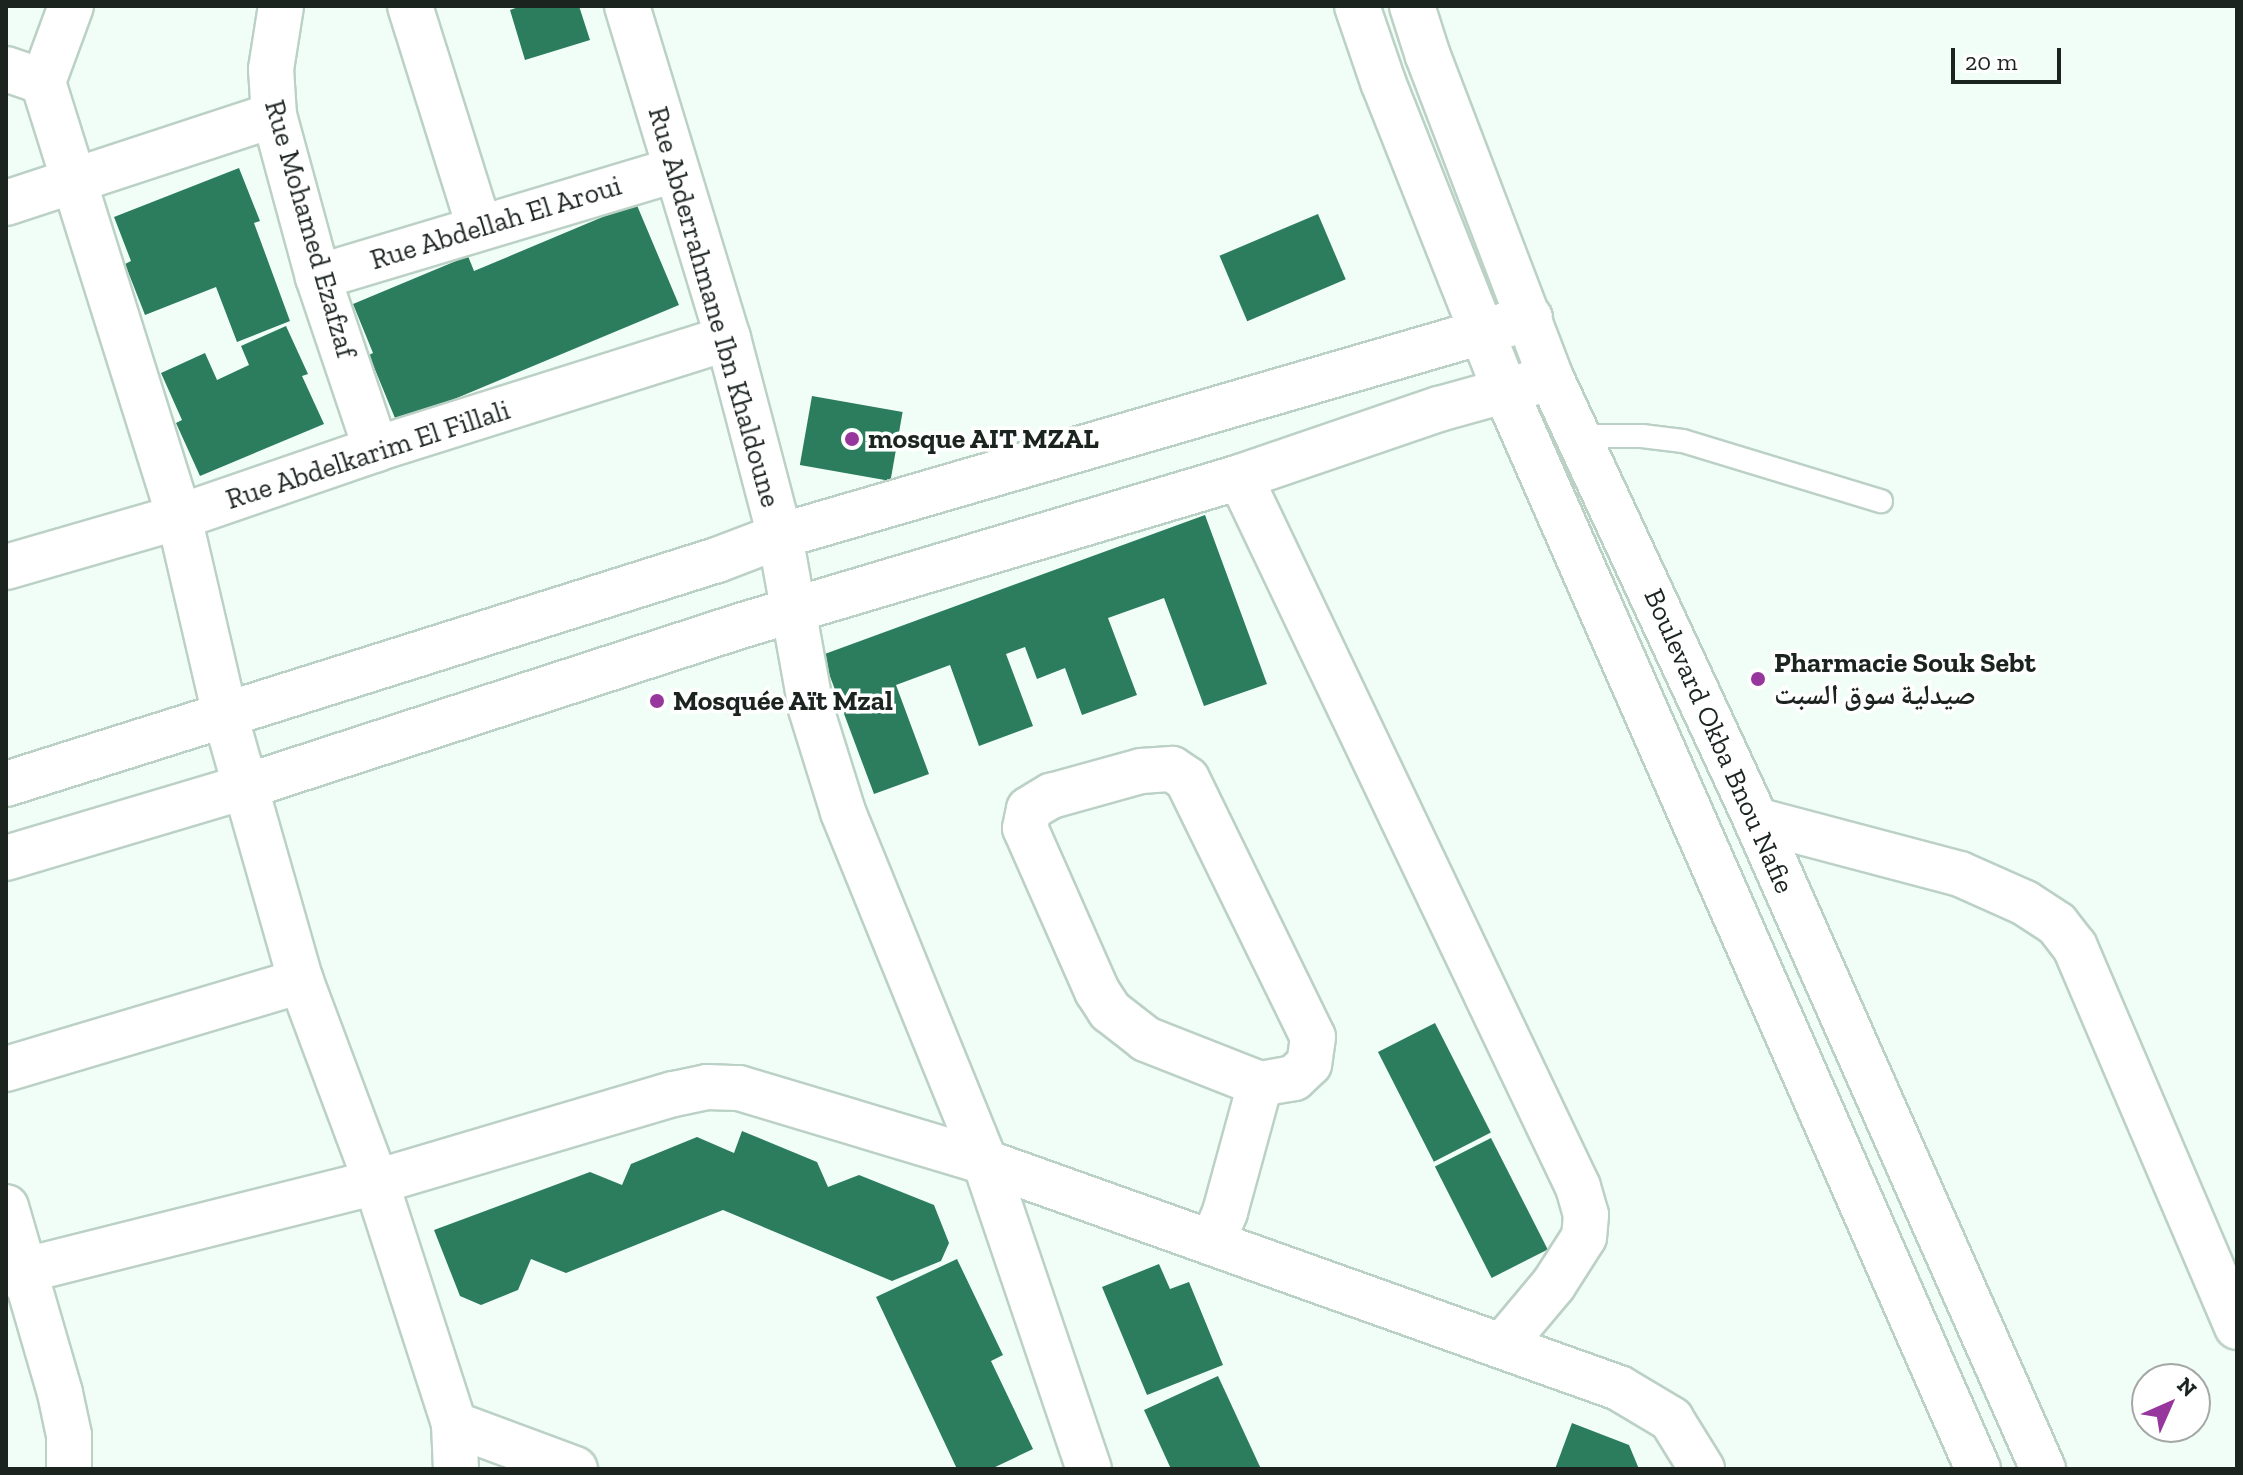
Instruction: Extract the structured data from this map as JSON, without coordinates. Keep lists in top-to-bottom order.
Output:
{
  "streets": {
    "street": [
      "Rue Abdellah El Aroui",
      "Rue Mohamed Ezafzaf",
      "Rue Abderrahmane Ibn Khaldoune",
      "Rue Abdelkarim El Fillali",
      "Boulevard Okba Bnou Nafie"
    ]
  },
  "crossings": [
    ["Rue Abdellah El Aroui", "Rue Mohamed Ezafzaf"],
    ["Rue Abdellah El Aroui", "Rue Abderrahmane Ibn Khaldoune"],
    ["Rue Mohamed Ezafzaf", "Rue Abdelkarim El Fillali"],
    ["Rue Abderrahmane Ibn Khaldoune", "Rue Abdelkarim El Fillali"]
  ],
  "places": ["mosque AIT MZAL", "Pharmacie Souk Sebt صيدلية سوق السبت", "Mosquée Aït Mzal"],
  "scale_bar": "20 m",
  "north": "top right"
}
